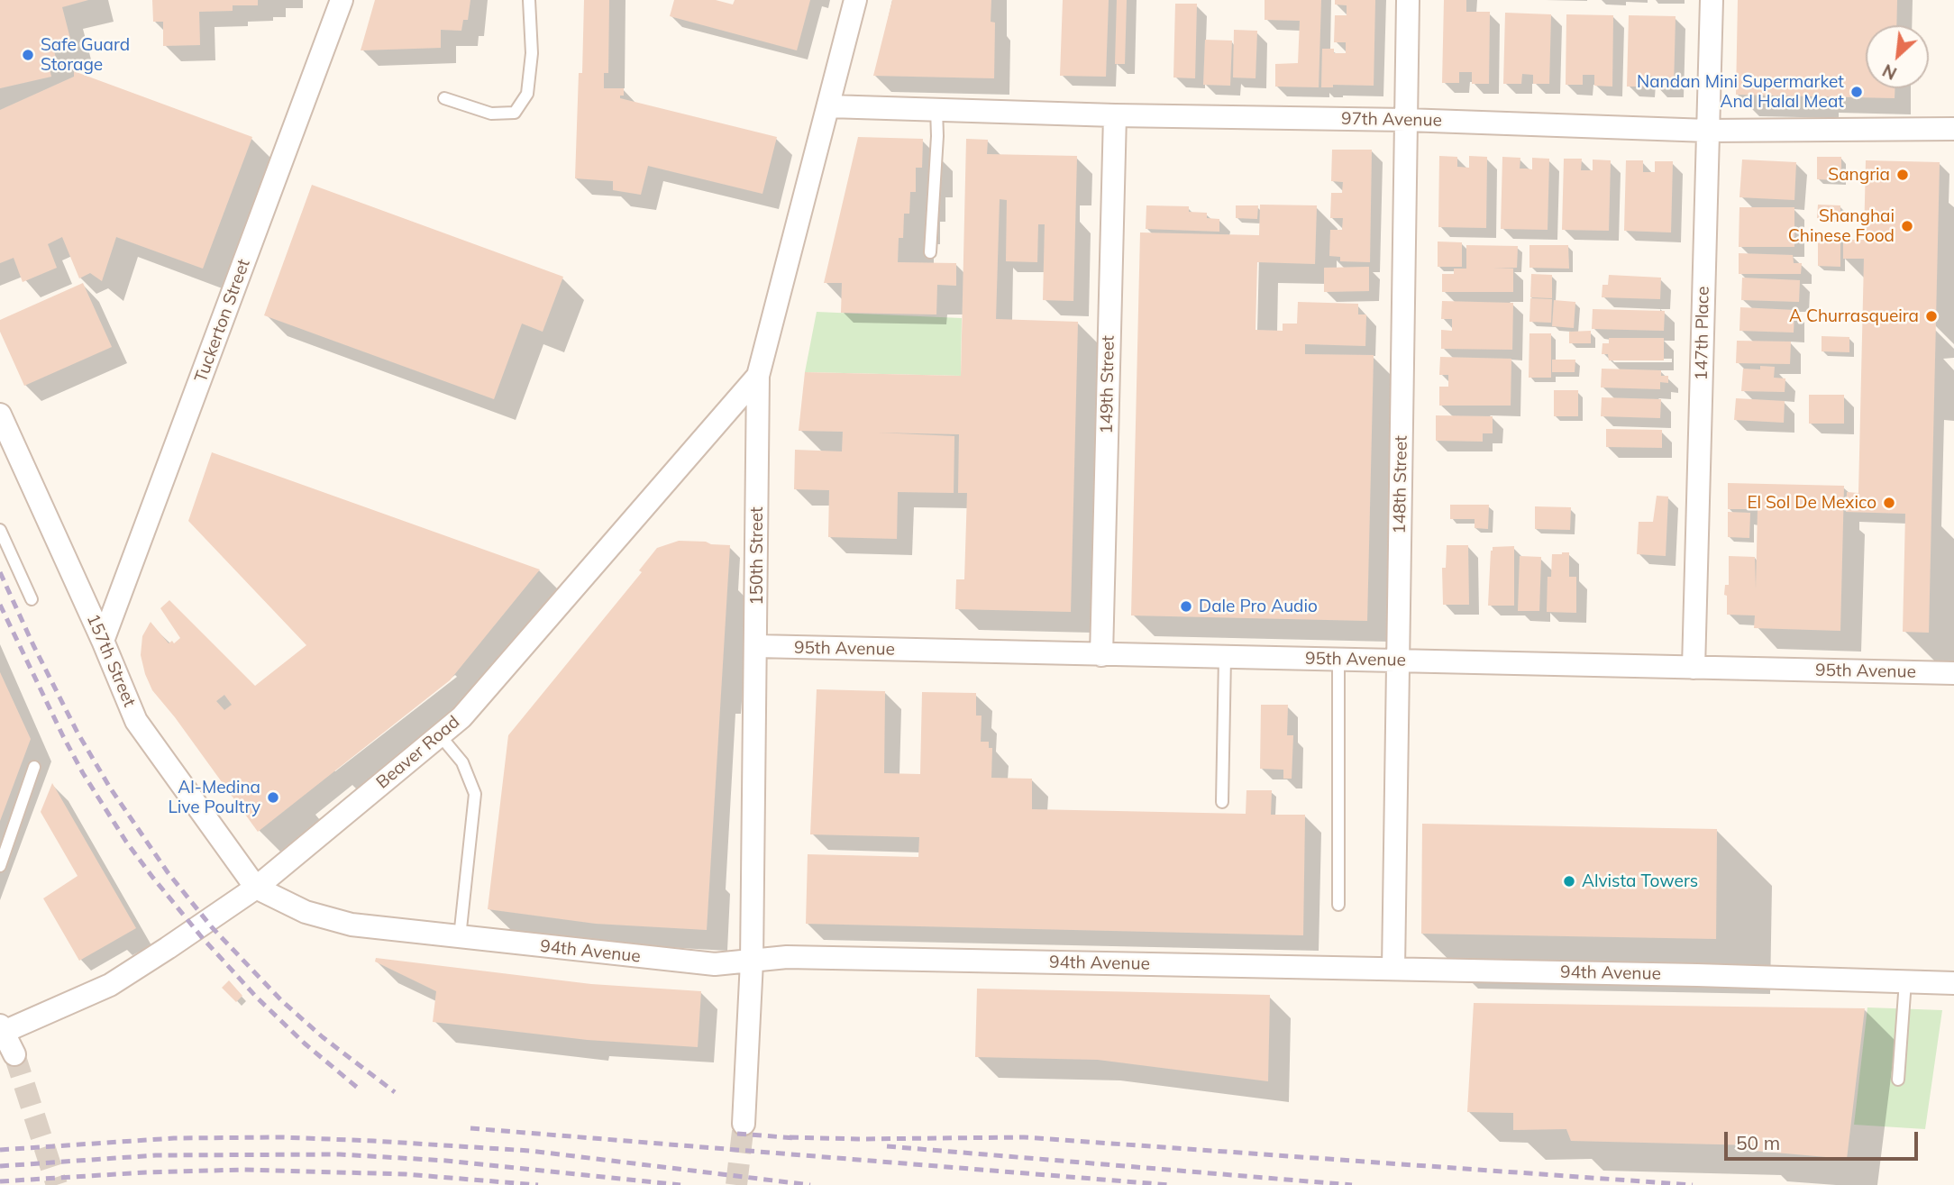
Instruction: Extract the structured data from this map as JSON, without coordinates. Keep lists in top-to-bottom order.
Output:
{
  "streets": {
    "street": [
      "97th Avenue",
      "Tuckerton Street",
      "147th Place",
      "149th Street",
      "148th Street",
      "150th Street",
      "95th Avenue",
      "157th Street",
      "Beaver Road",
      "94th Avenue"
    ]
  },
  "crossings": [
    ["97th Avenue", "147th Place"],
    ["97th Avenue", "149th Street"],
    ["97th Avenue", "148th Street"],
    ["97th Avenue", "150th Street"],
    ["Tuckerton Street", "157th Street"],
    ["147th Place", "95th Avenue"],
    ["149th Street", "95th Avenue"],
    ["148th Street", "95th Avenue"],
    ["148th Street", "94th Avenue"],
    ["150th Street", "95th Avenue"],
    ["150th Street", "Beaver Road"],
    ["150th Street", "94th Avenue"],
    ["157th Street", "Beaver Road"],
    ["157th Street", "94th Avenue"],
    ["Beaver Road", "94th Avenue"]
  ],
  "places": [
    "Safe Guard Storage",
    "Nandan Mini Supermarket And Halal Meat",
    "Sangria",
    "Shanghai Chinese Food",
    "A Churrasqueira",
    "El Sol De Mexico",
    "Dale Pro Audio",
    "Al-Medina Live Poultry",
    "Alvista Towers"
  ],
  "scale_bar": "50 m",
  "north": "bottom left"
}
